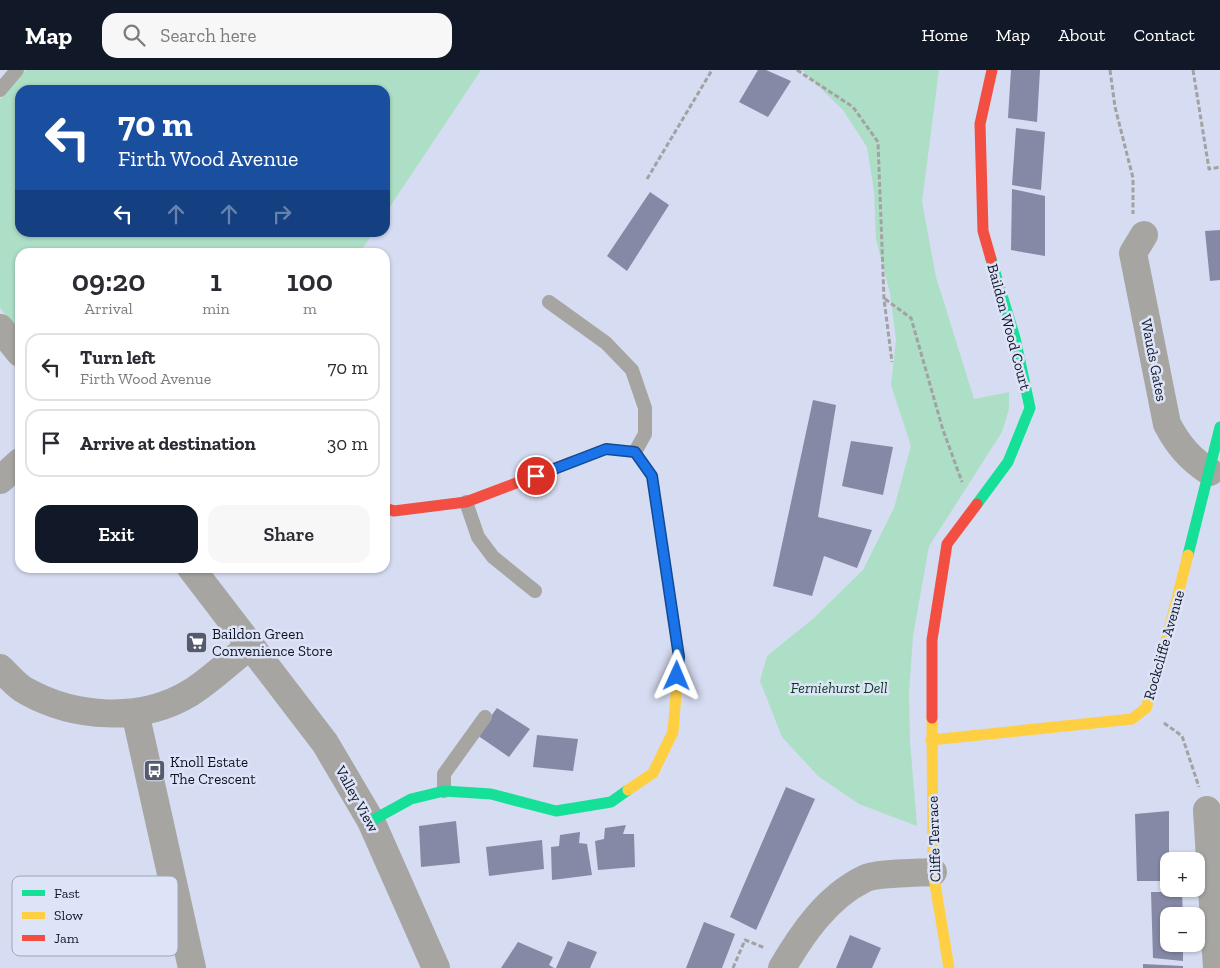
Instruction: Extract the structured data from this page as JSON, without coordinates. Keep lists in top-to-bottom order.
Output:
{
  "streets": {
    "street": [
      "Baildon Wood Court",
      "Wauds Gates",
      "Rockcliffe Avenue",
      "Valley View",
      "Cliffe Terrace"
    ]
  },
  "crossings": [
    ["Baildon Wood Court", "Rockcliffe Avenue"],
    ["Baildon Wood Court", "Cliffe Terrace"],
    ["Wauds Gates", "Rockcliffe Avenue"],
    ["Rockcliffe Avenue", "Cliffe Terrace"]
  ],
  "parks": ["Ferniehurst Dell"],
  "places": {
    "supermarket": ["Baildon Green Convenience Store"],
    "bus stop": ["Knoll Estate The Crescent"]
  },
  "legend": ["Fast", "Slow", "Jam"],
  "page": {
    "header": "Map",
    "search": "Search here",
    "nav": [
      "Home",
      "Map",
      "About",
      "Contact"
    ],
    "turn": ["70 m", "Firth Wood Avenue"],
    "eta": [
      "09:20",
      "Arrival",
      "1",
      "min",
      "100",
      "m"
    ],
    "list": [
      {
        "name": "Turn left",
        "note": "Firth Wood Avenue",
        "value": "70 m"
      },
      {
        "name": "Arrive at destination",
        "value": "30 m"
      }
    ],
    "buttons": ["Exit", "Share"],
    "map_buttons": ["+", "−"]
  }
}
